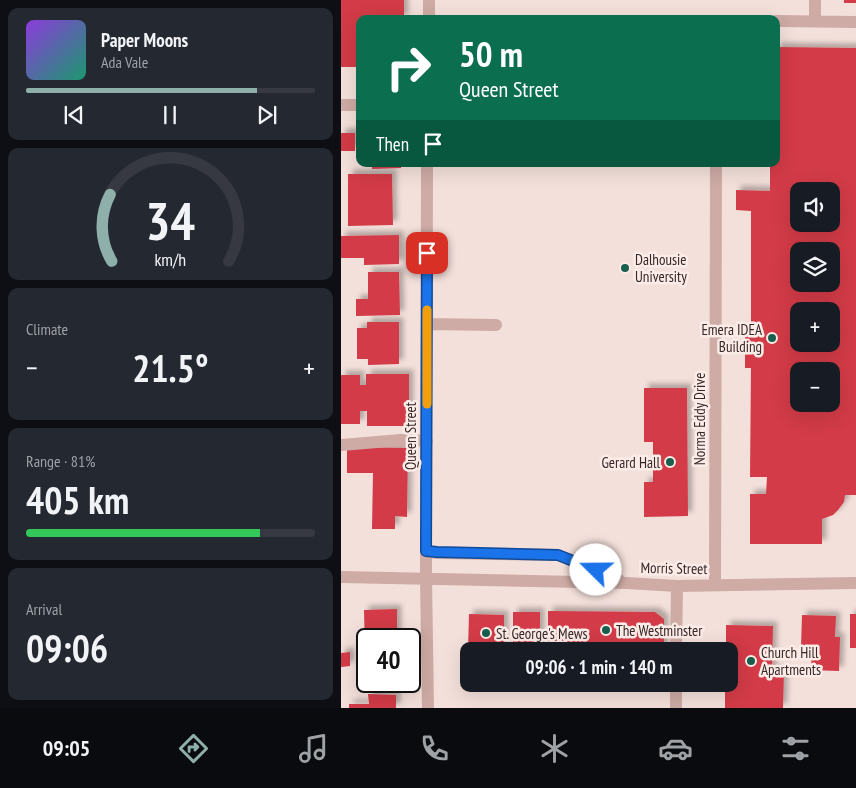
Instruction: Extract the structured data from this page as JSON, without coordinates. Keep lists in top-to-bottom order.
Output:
{
  "streets": {
    "street": ["Norma Eddy Drive", "Queen Street", "Morris Street"]
  },
  "crossings": [
    ["Norma Eddy Drive", "Morris Street"],
    ["Queen Street", "Morris Street"]
  ],
  "places": [
    "Dalhousie University",
    "Emera IDEA Building",
    "Gerard Hall",
    "The Westminster",
    "St. George's Mews",
    "Church Hill Apartments"
  ],
  "page": {
    "turn": ["50 m", "Queen Street"],
    "song": ["Paper Moons", "Ada Vale"],
    "then": "Then",
    "map_buttons": ["+", "−"],
    "tile": [
      "Climate",
      ["Range · 81%", "405 km"],
      ["Arrival", "09:06"]
    ],
    "heat": ["−", "21.5°", "+"],
    "limit": "40",
    "trip": "09:06 · 1 min · 140 m",
    "tabs": "09:05",
    "gauge": ["34", "km/h"]
  }
}
